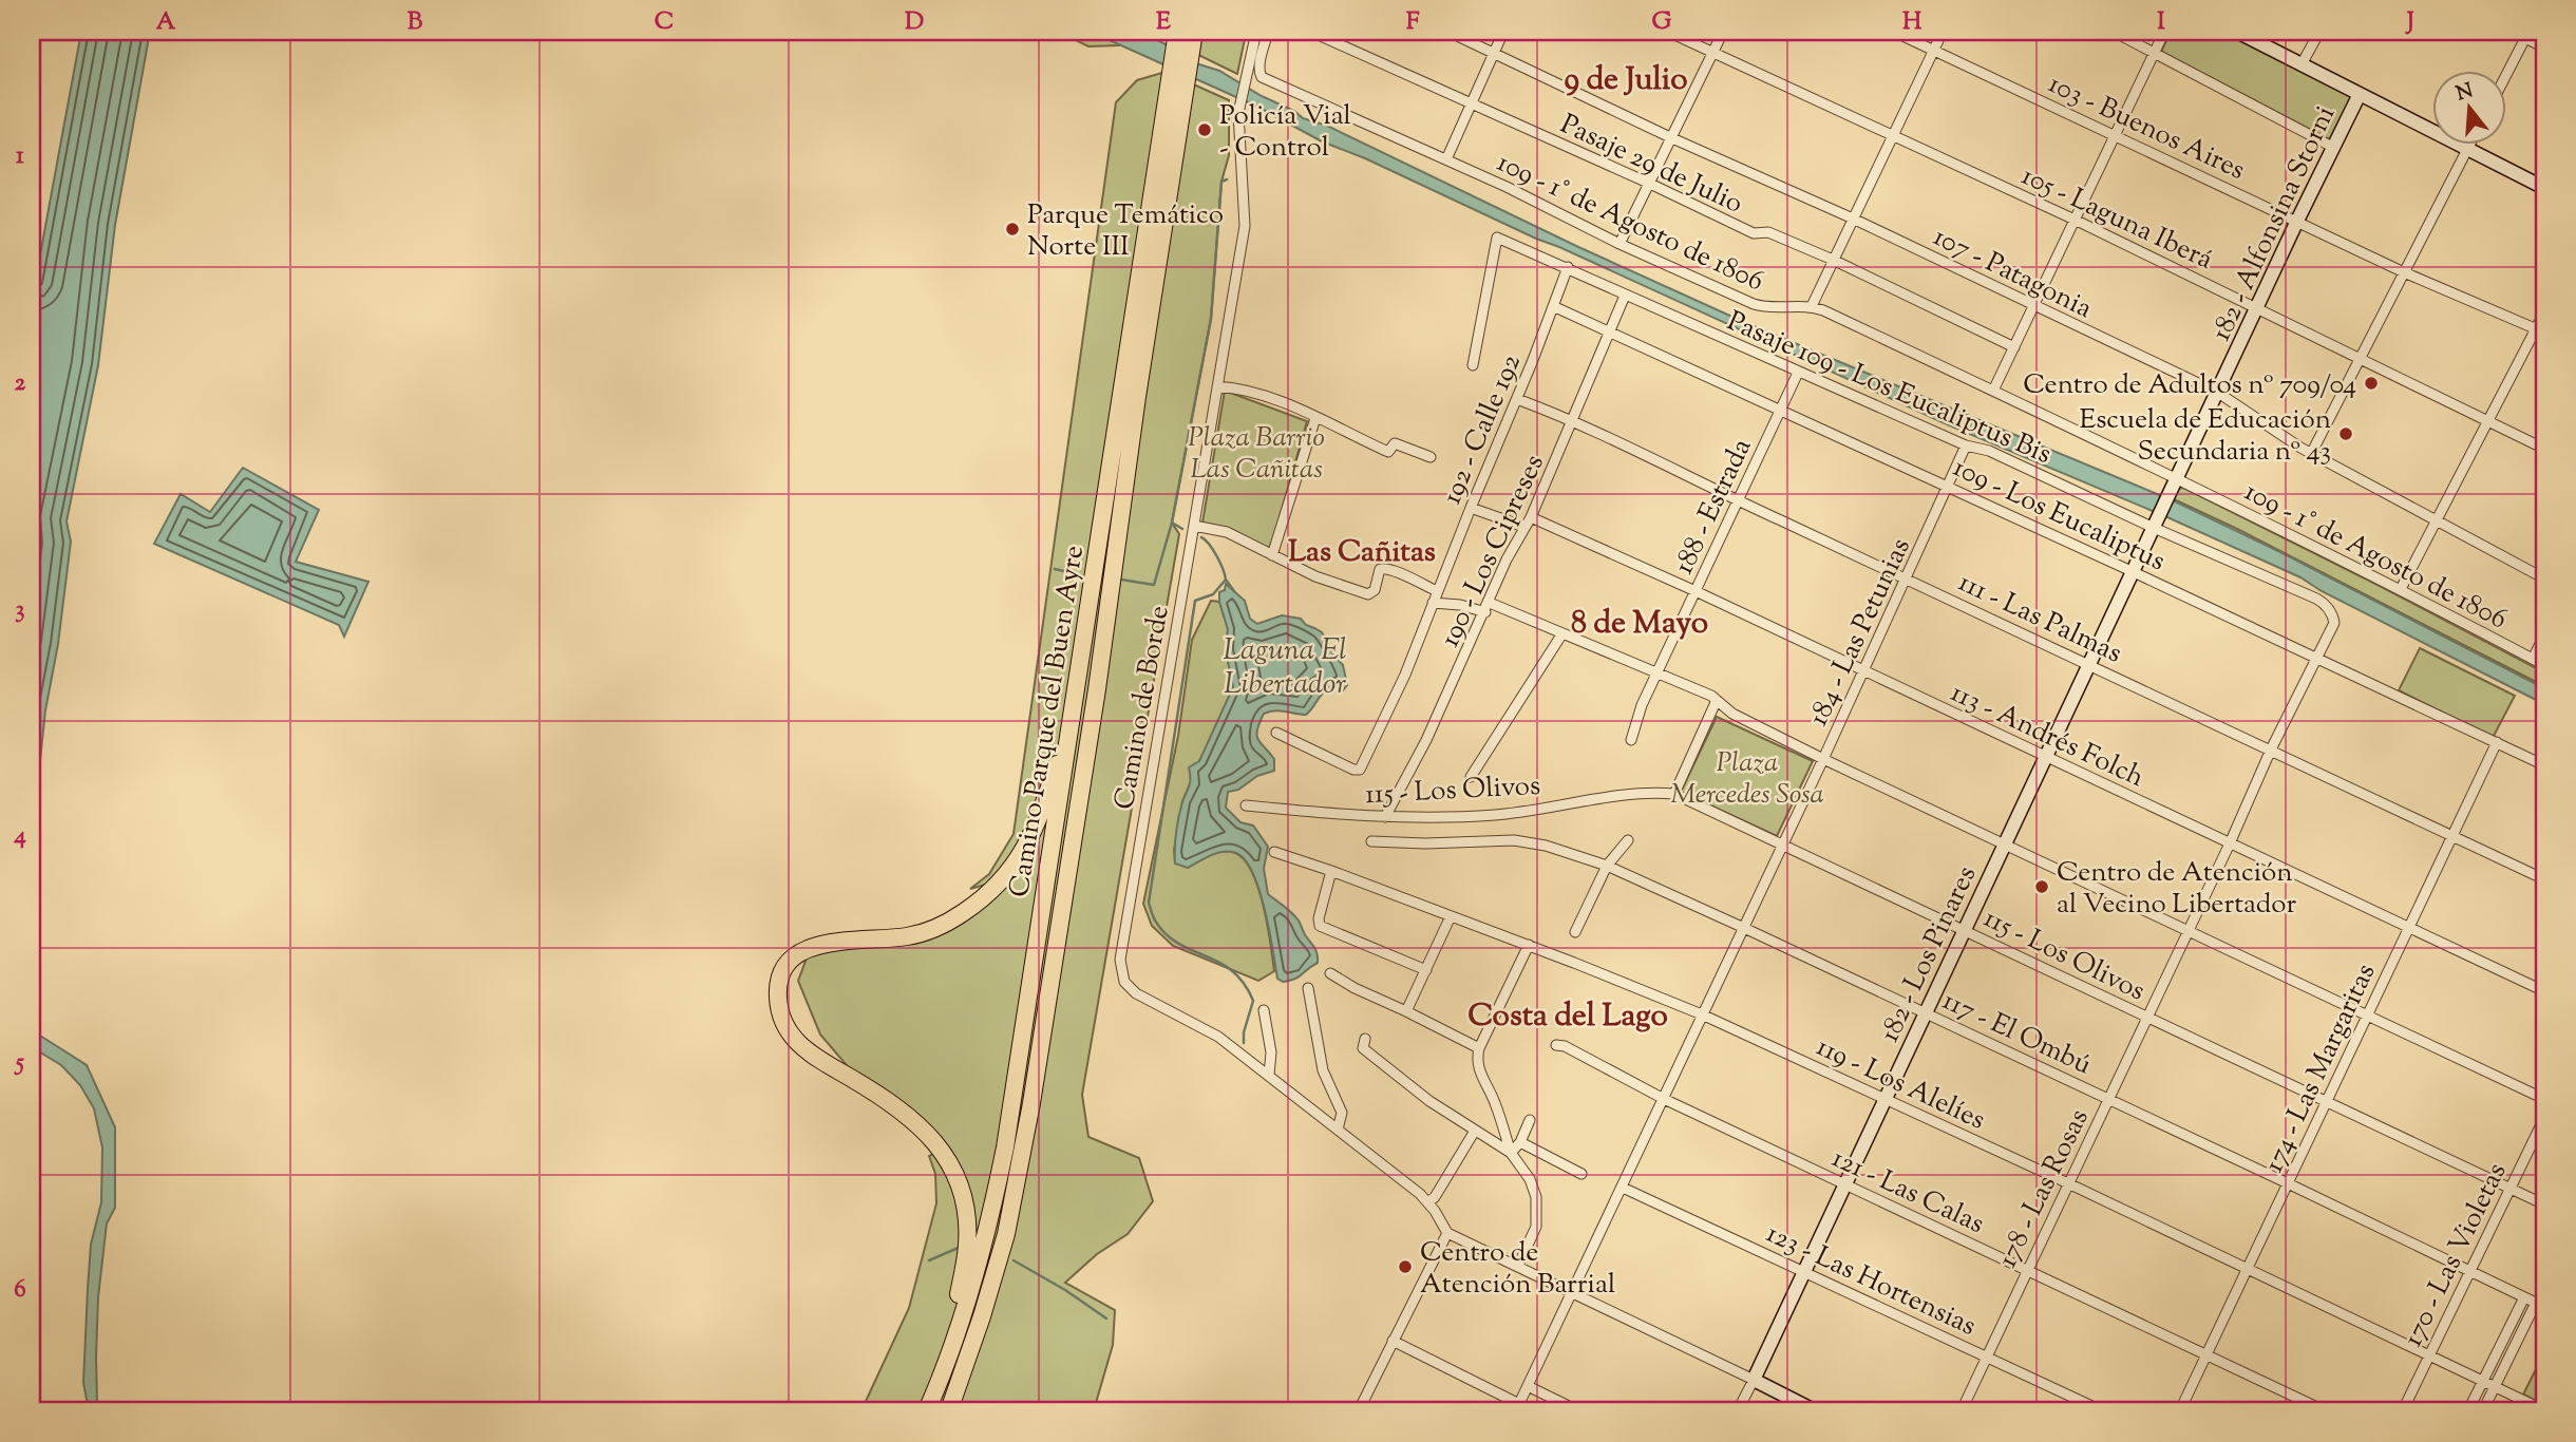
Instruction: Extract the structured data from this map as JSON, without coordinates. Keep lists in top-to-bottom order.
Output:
{
  "streets": {
    "highway": ["Camino Parque del Buen Ayre"],
    "street": [
      "103 - Buenos Aires",
      "Pasaje 29 de Julio",
      "105 - Laguna Iberá",
      "109 - 1° de Agosto de 1806",
      "182 - Alfonsina Storni",
      "107 - Patagonia",
      "Pasaje 109 - Los Eucaliptus Bis",
      "192 - Calle 192",
      "188 - Estrada",
      "109 - Los Eucaliptus",
      "190 - Los Cipreses",
      "111 - Las Palmas",
      "184 - Las Petunias",
      "Camino de Borde",
      "113 - Andrés Folch",
      "115 - Los Olivos",
      "182 - Los Pinares",
      "117 - El Ombú",
      "174 - Las Margaritas",
      "119 - Los Alelíes",
      "178 - Las Rosas",
      "121 - Las Calas",
      "170 - Las Violetas",
      "123 - Las Hortensias"
    ]
  },
  "crossings": [
    ["103 - Buenos Aires", "182 - Alfonsina Storni"],
    ["105 - Laguna Iberá", "182 - Alfonsina Storni"],
    ["109 - 1° de Agosto de 1806", "182 - Alfonsina Storni"],
    ["182 - Alfonsina Storni", "107 - Patagonia"],
    ["182 - Alfonsina Storni", "Pasaje 109 - Los Eucaliptus Bis"],
    ["182 - Alfonsina Storni", "182 - Los Pinares"],
    ["Pasaje 109 - Los Eucaliptus Bis", "192 - Calle 192"],
    ["Pasaje 109 - Los Eucaliptus Bis", "188 - Estrada"],
    ["Pasaje 109 - Los Eucaliptus Bis", "190 - Los Cipreses"],
    ["Pasaje 109 - Los Eucaliptus Bis", "184 - Las Petunias"],
    ["Pasaje 109 - Los Eucaliptus Bis", "182 - Los Pinares"],
    ["Pasaje 109 - Los Eucaliptus Bis", "178 - Las Rosas"],
    ["192 - Calle 192", "109 - Los Eucaliptus"],
    ["192 - Calle 192", "111 - Las Palmas"],
    ["188 - Estrada", "109 - Los Eucaliptus"],
    ["188 - Estrada", "111 - Las Palmas"],
    ["188 - Estrada", "113 - Andrés Folch"],
    ["109 - Los Eucaliptus", "190 - Los Cipreses"],
    ["109 - Los Eucaliptus", "184 - Las Petunias"],
    ["109 - Los Eucaliptus", "182 - Los Pinares"],
    ["109 - Los Eucaliptus", "174 - Las Margaritas"],
    ["109 - Los Eucaliptus", "178 - Las Rosas"],
    ["190 - Los Cipreses", "111 - Las Palmas"],
    ["190 - Los Cipreses", "113 - Andrés Folch"],
    ["190 - Los Cipreses", "115 - Los Olivos"],
    ["111 - Las Palmas", "184 - Las Petunias"],
    ["111 - Las Palmas", "182 - Los Pinares"],
    ["111 - Las Palmas", "174 - Las Margaritas"],
    ["111 - Las Palmas", "178 - Las Rosas"],
    ["184 - Las Petunias", "113 - Andrés Folch"],
    ["184 - Las Petunias", "115 - Los Olivos"],
    ["184 - Las Petunias", "117 - El Ombú"],
    ["184 - Las Petunias", "119 - Los Alelíes"],
    ["184 - Las Petunias", "121 - Las Calas"],
    ["184 - Las Petunias", "123 - Las Hortensias"],
    ["113 - Andrés Folch", "182 - Los Pinares"],
    ["113 - Andrés Folch", "174 - Las Margaritas"],
    ["113 - Andrés Folch", "178 - Las Rosas"],
    ["115 - Los Olivos", "182 - Los Pinares"],
    ["115 - Los Olivos", "174 - Las Margaritas"],
    ["115 - Los Olivos", "178 - Las Rosas"],
    ["115 - Los Olivos", "170 - Las Violetas"],
    ["182 - Los Pinares", "117 - El Ombú"],
    ["182 - Los Pinares", "119 - Los Alelíes"],
    ["182 - Los Pinares", "121 - Las Calas"],
    ["182 - Los Pinares", "123 - Las Hortensias"],
    ["117 - El Ombú", "174 - Las Margaritas"],
    ["117 - El Ombú", "178 - Las Rosas"],
    ["117 - El Ombú", "170 - Las Violetas"],
    ["174 - Las Margaritas", "119 - Los Alelíes"],
    ["174 - Las Margaritas", "121 - Las Calas"],
    ["119 - Los Alelíes", "178 - Las Rosas"],
    ["119 - Los Alelíes", "170 - Las Violetas"],
    ["178 - Las Rosas", "121 - Las Calas"],
    ["178 - Las Rosas", "123 - Las Hortensias"]
  ],
  "districts": [
    "9 de Julio",
    "Las Cañitas",
    "8 de Mayo",
    "Costa del Lago"
  ],
  "water": ["Laguna El Libertador"],
  "parks": ["Plaza Barrio Las Cañitas", "Plaza Mercedes Sosa"],
  "places": [
    "Policía Vial - Control",
    "Parque Temático Norte III",
    "Centro de Adultos nº 709/04",
    "Escuela de Educación Secundaria nº 43",
    "Centro de Atención al Vecino Libertador",
    "Centro de Atención Barrial"
  ],
  "north": "top",
  "grid": {
    "columns": [
      "A",
      "B",
      "C",
      "D",
      "E",
      "F",
      "G",
      "H",
      "I",
      "J"
    ],
    "rows": [
      "1",
      "2",
      "3",
      "4",
      "5",
      "6"
    ]
  }
}
